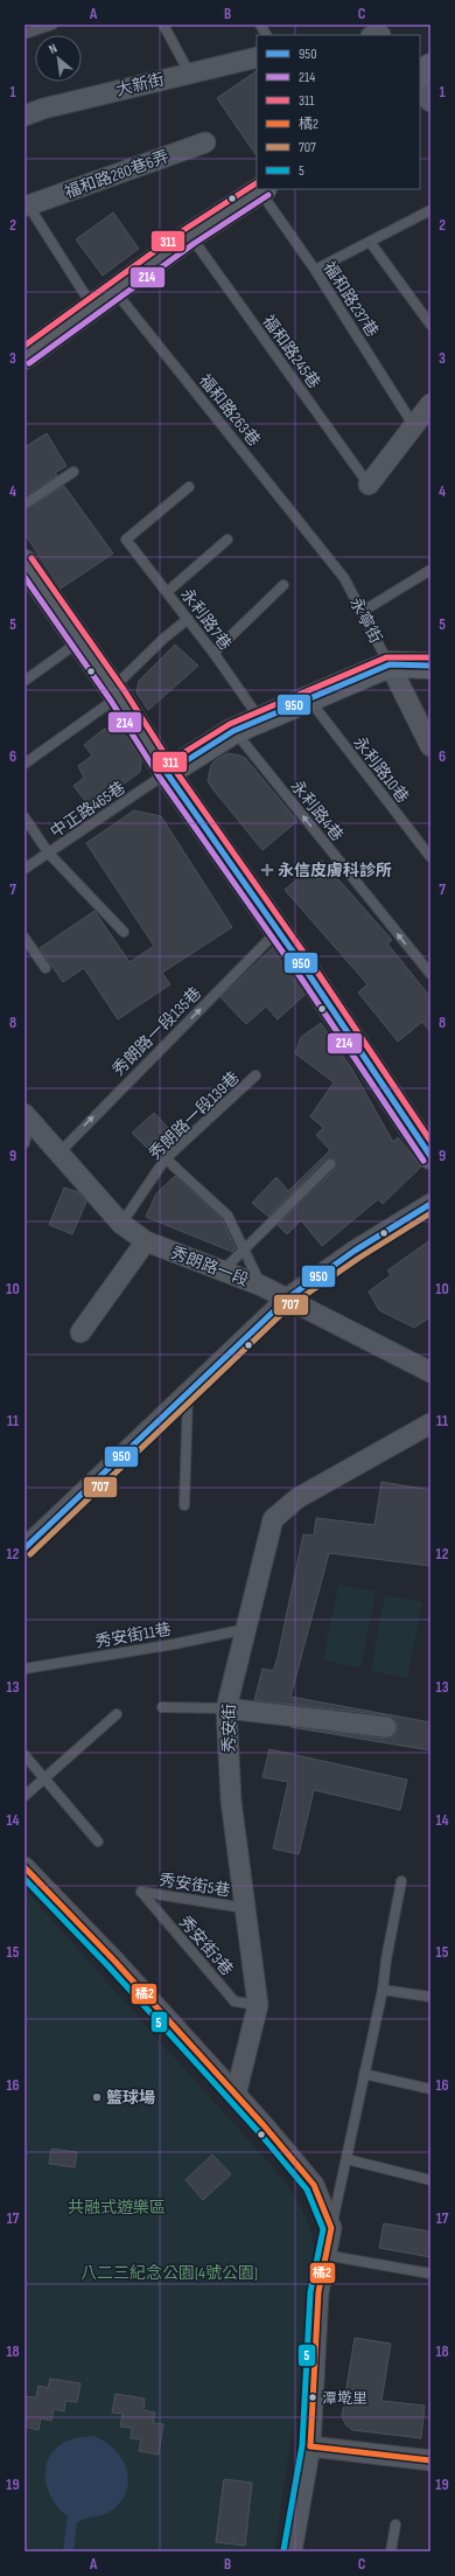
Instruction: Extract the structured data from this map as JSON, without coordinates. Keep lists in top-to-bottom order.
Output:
{
  "streets": {
    "street": [
      "大新街",
      "福和路280巷6弄",
      "永寧街",
      "秀朗路一段",
      "秀安街"
    ],
    "lane": [
      "福和路237巷",
      "福和路245巷",
      "福和路263巷",
      "永利路7巷",
      "永利路10巷",
      "中正路465巷",
      "永利路4巷",
      "秀朗路一段135巷",
      "秀朗路一段139巷",
      "秀安街11巷",
      "秀安街5巷",
      "秀安街3巷"
    ]
  },
  "crossings": [
    ["福和路263巷", "永寧街"],
    ["秀朗路一段135巷", "秀朗路一段"],
    ["秀朗路一段139巷", "秀朗路一段"],
    ["秀安街11巷", "秀安街"],
    ["秀安街", "秀安街5巷"],
    ["秀安街", "秀安街3巷"],
    ["秀安街5巷", "秀安街3巷"]
  ],
  "one_way": ["永利路4巷", "秀朗路一段135巷"],
  "parks": ["共融式遊樂區", "八二三紀念公園(4號公園)"],
  "places": {
    "health": ["永信皮膚科診所"],
    "other": ["籃球場", "潭墘里"]
  },
  "lines": [
    "transit line 311",
    "transit line 214",
    "transit line 950",
    "transit line 707",
    "transit line 橘2",
    "transit line 5"
  ],
  "legend": [
    "950",
    "214",
    "311",
    "橘2",
    "707",
    "5"
  ],
  "north": "top left",
  "grid": {
    "columns": ["A", "B", "C"],
    "rows": [
      "1",
      "2",
      "3",
      "4",
      "5",
      "6",
      "7",
      "8",
      "9",
      "10",
      "11",
      "12",
      "13",
      "14",
      "15",
      "16",
      "17",
      "18",
      "19"
    ]
  }
}
